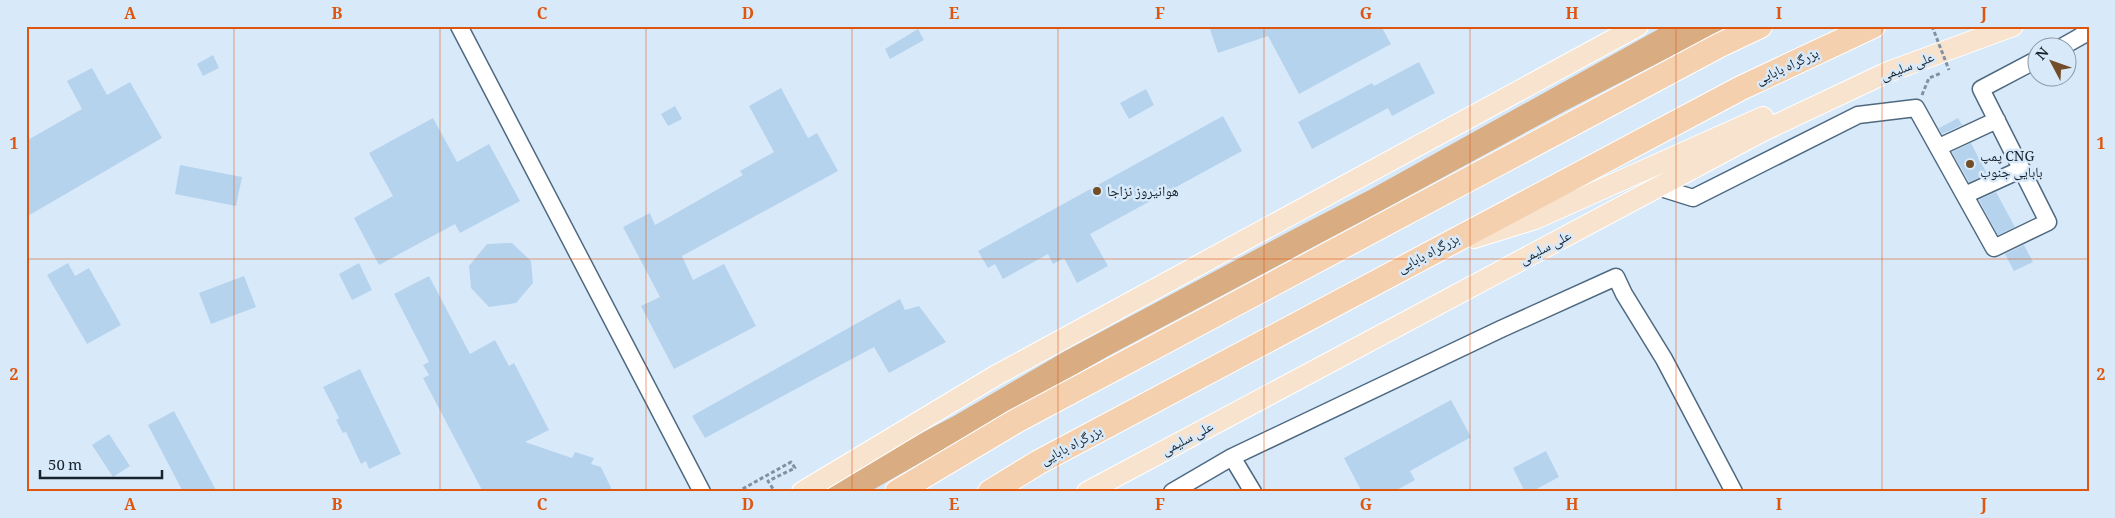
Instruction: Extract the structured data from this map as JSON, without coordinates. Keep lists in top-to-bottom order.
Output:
{
  "streets": {
    "highway": ["بزرگراه بابایی"],
    "main road": ["علی سلیمی"]
  },
  "places": ["پمپ CNG بابایی جنوب", "هوانیروز نزاجا"],
  "scale_bar": "50 m",
  "north": "top left",
  "grid": {
    "columns": [
      "A",
      "B",
      "C",
      "D",
      "E",
      "F",
      "G",
      "H",
      "I",
      "J"
    ],
    "rows": ["1", "2"]
  }
}
